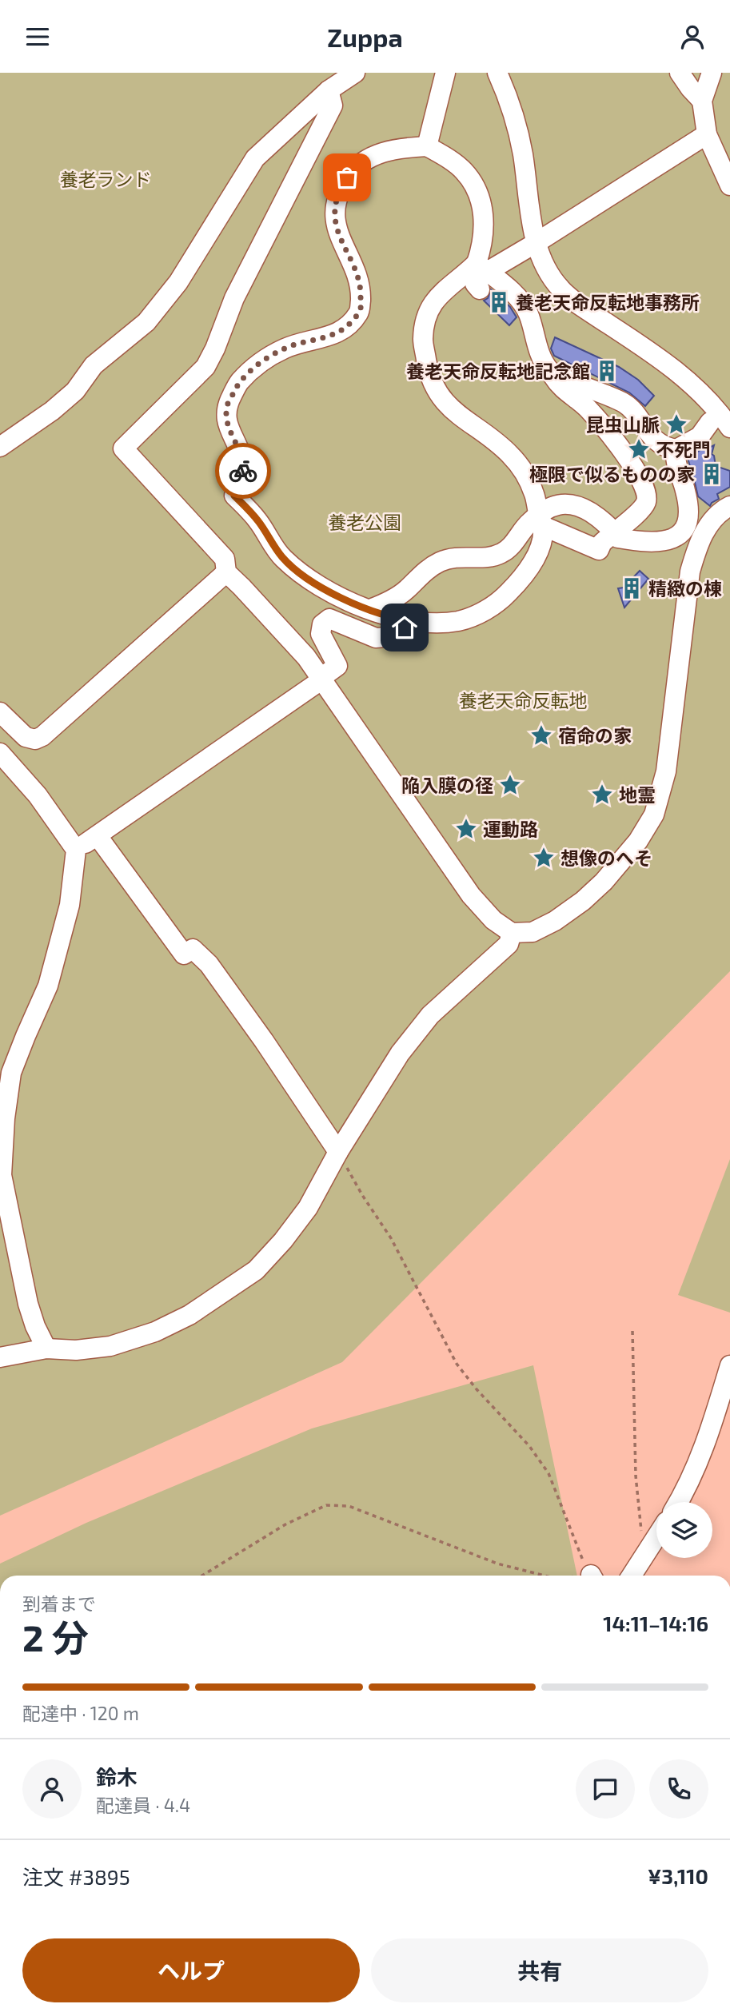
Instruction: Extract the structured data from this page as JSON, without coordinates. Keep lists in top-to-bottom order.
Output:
{
  "parks": ["養老ランド", "養老公園", "養老天命反転地"],
  "places": {
    "building": [
      "養老天命反転地事務所",
      "養老天命反転地記念館",
      "極限で似るものの家",
      "精緻の棟"
    ],
    "place": [
      "昆虫山脈",
      "不死門",
      "宿命の家",
      "陥入膜の径",
      "地霊",
      "運動路",
      "想像のへそ"
    ]
  },
  "page": {
    "header": "Zuppa",
    "heading": ["2 分", "到着まで", "14:11–14:16"],
    "panel": [
      "鈴木",
      "配達員 · 4.4",
      "注文 #3895",
      "¥3,110"
    ],
    "bar": "配達中 · 120 m",
    "buttons": ["ヘルプ", "共有"]
  }
}
